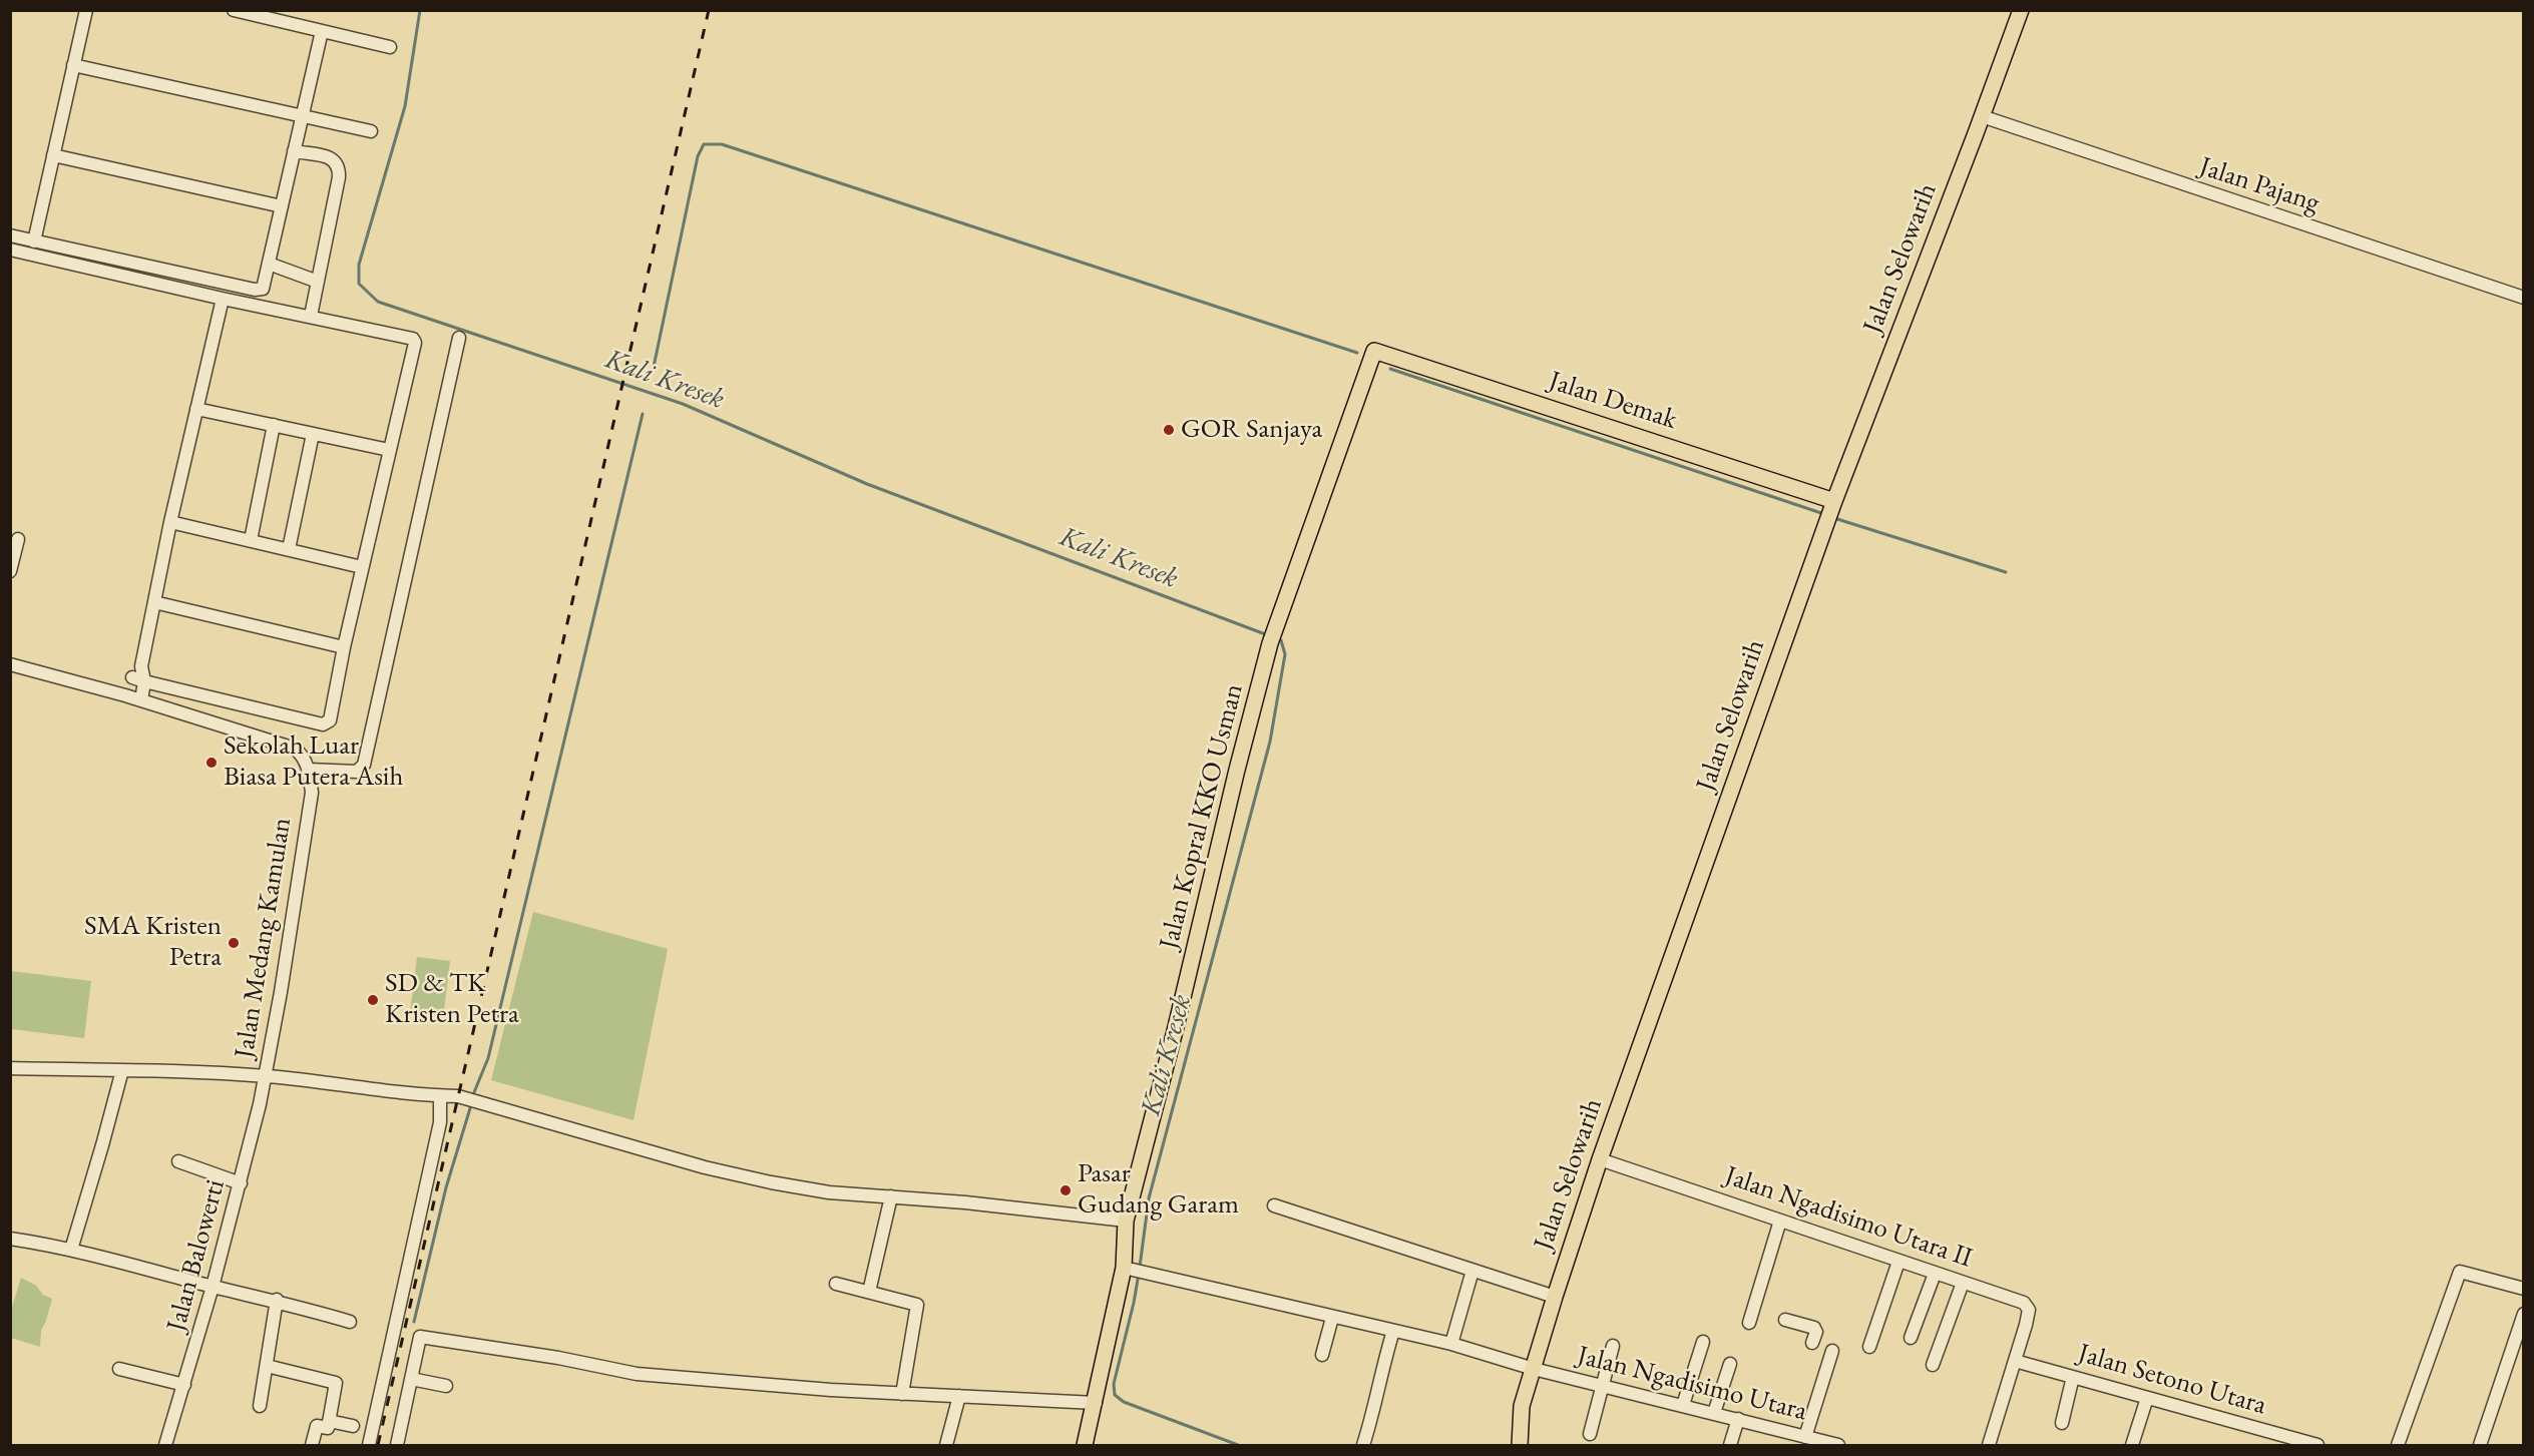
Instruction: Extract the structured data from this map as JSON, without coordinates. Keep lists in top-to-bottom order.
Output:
{
  "streets": {
    "main road": ["Jalan Selowarih", "Jalan Demak", "Jalan Kopral KKO Usman"],
    "street": [
      "Jalan Pajang",
      "Jalan Medang Kamulan",
      "Jalan Ngadisimo Utara II",
      "Jalan Balowerti",
      "Jalan Setono Utara",
      "Jalan Ngadisimo Utara"
    ]
  },
  "crossings": [
    ["Jalan Pajang", "Jalan Selowarih"],
    ["Jalan Selowarih", "Jalan Demak"],
    ["Jalan Selowarih", "Jalan Ngadisimo Utara II"],
    ["Jalan Selowarih", "Jalan Ngadisimo Utara"],
    ["Jalan Demak", "Jalan Kopral KKO Usman"],
    ["Jalan Kopral KKO Usman", "Jalan Ngadisimo Utara"],
    ["Jalan Medang Kamulan", "Jalan Balowerti"],
    ["Jalan Ngadisimo Utara II", "Jalan Setono Utara"]
  ],
  "water": ["Kali Kresek"],
  "places": [
    "GOR Sanjaya",
    "Sekolah Luar Biasa Putera Asih",
    "SMA Kristen Petra",
    "SD & TK Kristen Petra",
    "Pasar Gudang Garam"
  ]
}
